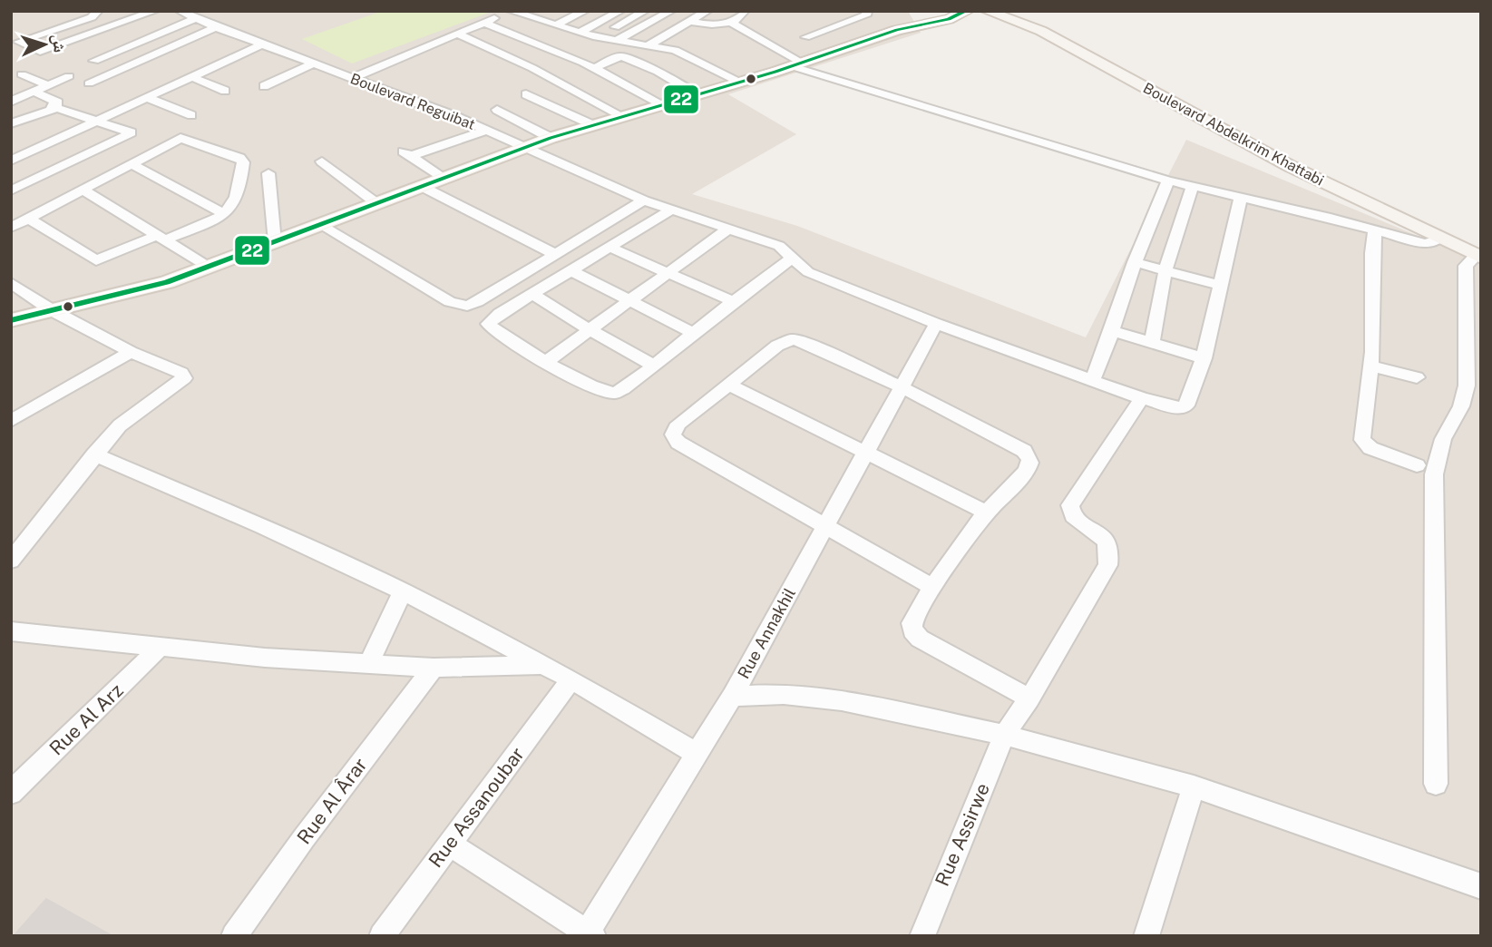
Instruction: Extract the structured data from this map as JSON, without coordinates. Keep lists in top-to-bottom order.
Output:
{
  "streets": {
    "street": [
      "Boulevard Reguibat",
      "Boulevard Abdelkrim Khattabi",
      "Rue Annakhil",
      "Rue Al Arz",
      "Rue Al Ârar",
      "Rue Assanoubar",
      "Rue Assirwe"
    ]
  },
  "lines": ["transit line 22"],
  "north": "right"
}
